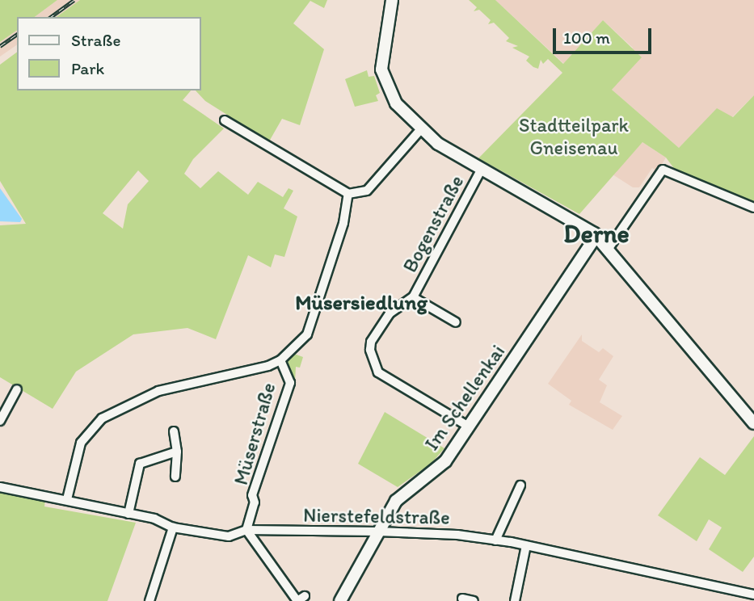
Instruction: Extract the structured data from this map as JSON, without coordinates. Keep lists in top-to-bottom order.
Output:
{
  "streets": {
    "main road": ["Im Schellenkai"],
    "street": ["Bogenstraße", "Müserstraße", "Nierstefeldstraße"]
  },
  "crossings": [
    ["Bogenstraße", "Im Schellenkai"],
    ["Im Schellenkai", "Nierstefeldstraße"],
    ["Müserstraße", "Nierstefeldstraße"]
  ],
  "districts": ["Derne", "Müsersiedlung"],
  "parks": ["Stadtteilpark Gneisenau"],
  "legend": ["Straße", "Park"],
  "scale_bar": "100 m"
}
